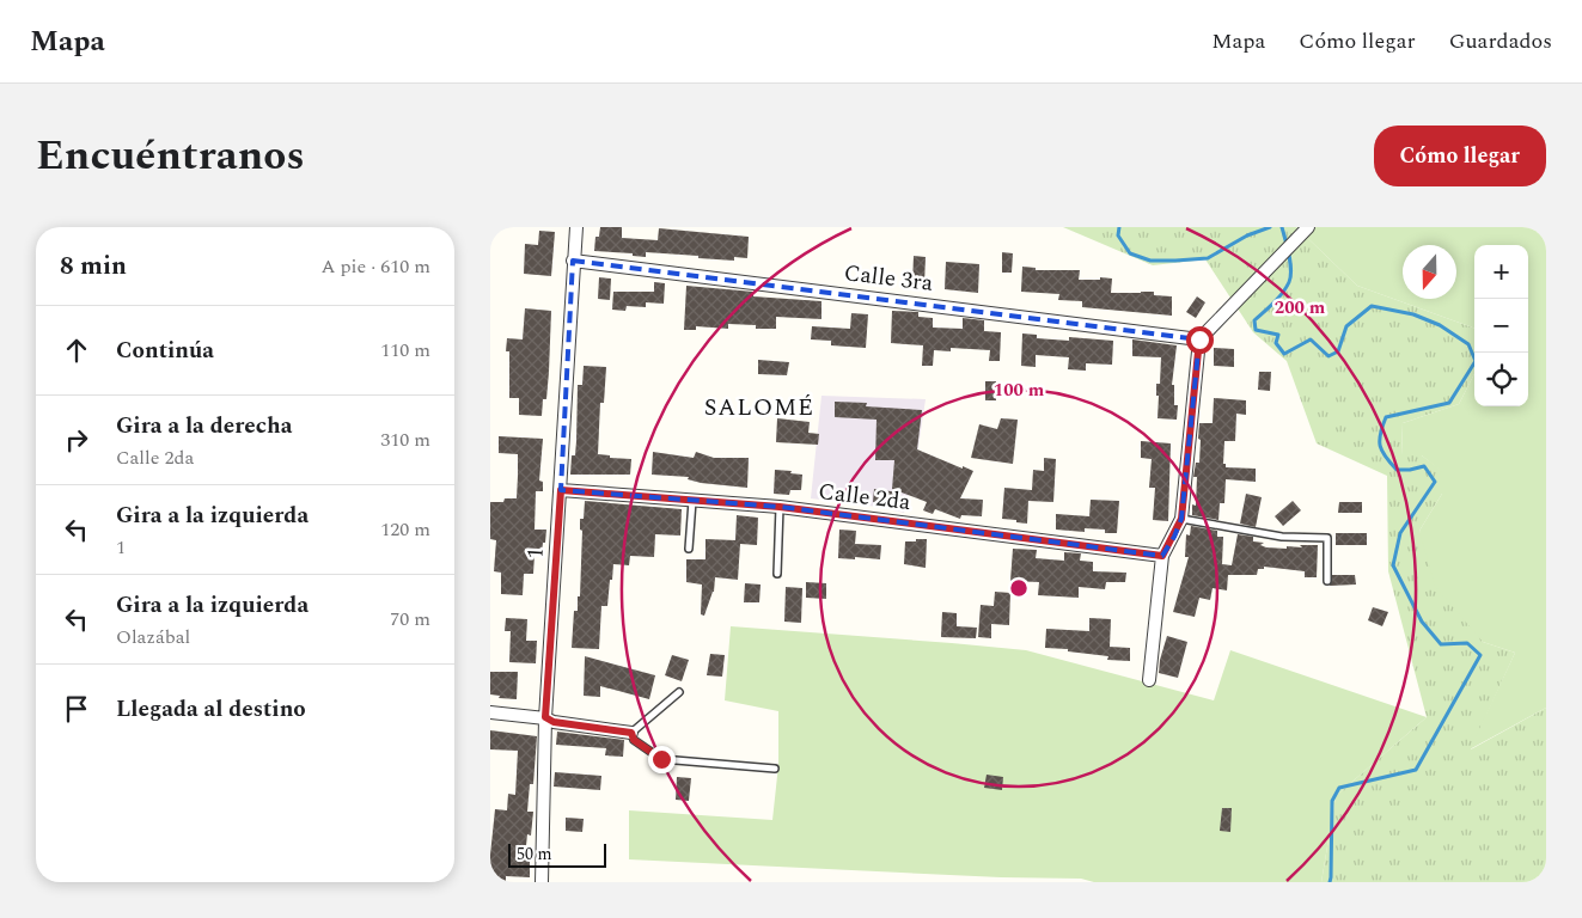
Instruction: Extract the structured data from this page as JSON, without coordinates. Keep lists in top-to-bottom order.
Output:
{
  "streets": {
    "street": ["Calle 3ra", "Calle 2da", "1"]
  },
  "crossings": [
    ["Calle 3ra", "1"],
    ["Calle 2da", "1"]
  ],
  "districts": ["SALOMÉ"],
  "scale_bar": "50 m",
  "north": "bottom",
  "page": {
    "header": "Mapa",
    "nav": ["Mapa", "Cómo llegar", "Guardados"],
    "title": "Encuéntranos",
    "buttons": "Cómo llegar",
    "heading": ["8 min", "A pie · 610 m"],
    "map_buttons": ["+", "−"],
    "list": [
      ["Continúa", "110 m"],
      ["Gira a la derecha", "Calle 2da", "310 m"],
      ["Gira a la izquierda", "1", "120 m"],
      ["Gira a la izquierda", "Olazábal", "70 m"],
      "Llegada al destino"
    ],
    "scale": "50 m"
  },
  "rings": ["200 m", "100 m"]
}
